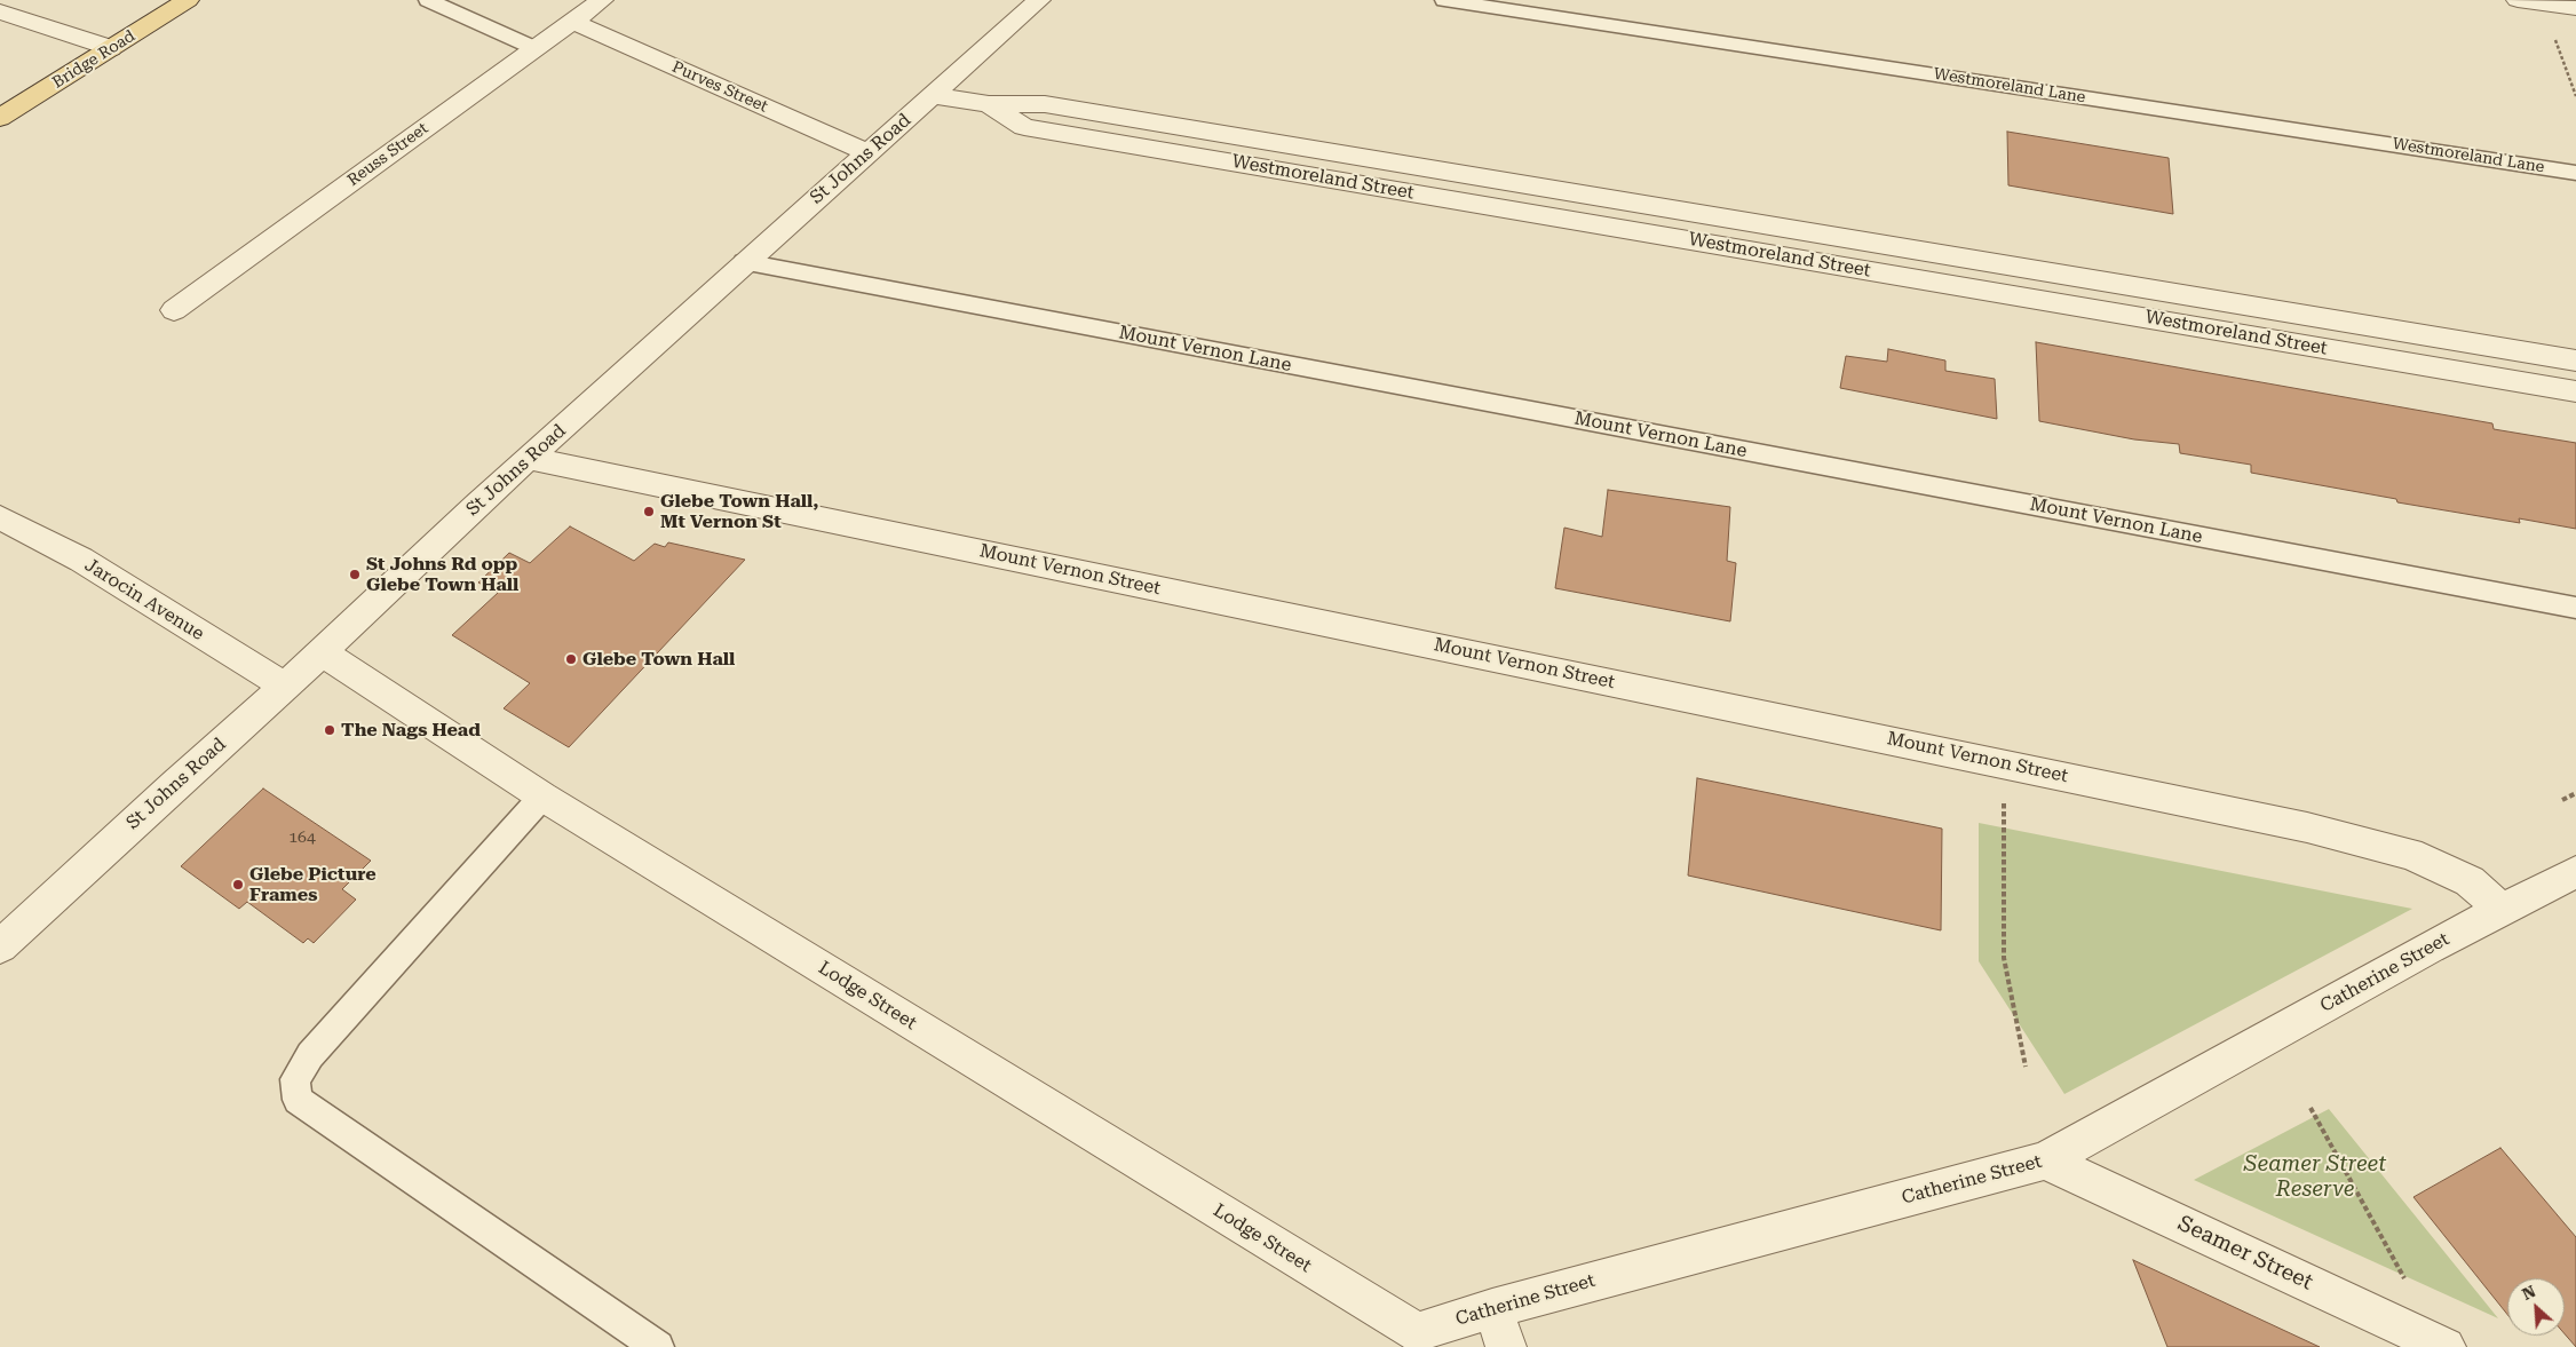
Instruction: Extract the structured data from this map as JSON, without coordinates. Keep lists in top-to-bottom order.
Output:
{
  "streets": {
    "main road": ["Bridge Road"],
    "street": [
      "Purves Street",
      "Reuss Street",
      "St Johns Road",
      "Westmoreland Street",
      "Mount Vernon Street",
      "Jarocin Avenue",
      "Catherine Street",
      "Lodge Street",
      "Seamer Street"
    ],
    "lane": ["Westmoreland Lane", "Mount Vernon Lane"]
  },
  "crossings": [
    ["Purves Street", "Reuss Street"],
    ["Purves Street", "St Johns Road"],
    ["St Johns Road", "Westmoreland Street"],
    ["St Johns Road", "Mount Vernon Lane"],
    ["St Johns Road", "Mount Vernon Street"],
    ["St Johns Road", "Jarocin Avenue"],
    ["St Johns Road", "Lodge Street"],
    ["Mount Vernon Street", "Catherine Street"],
    ["Catherine Street", "Lodge Street"],
    ["Catherine Street", "Seamer Street"]
  ],
  "parks": ["Seamer Street Reserve"],
  "places": [
    "Glebe Town Hall, Mt Vernon St",
    "St Johns Rd opp Glebe Town Hall",
    "Glebe Town Hall",
    "The Nags Head",
    "Glebe Picture Frames"
  ],
  "house_numbers": ["164"],
  "north": "top left"
}
